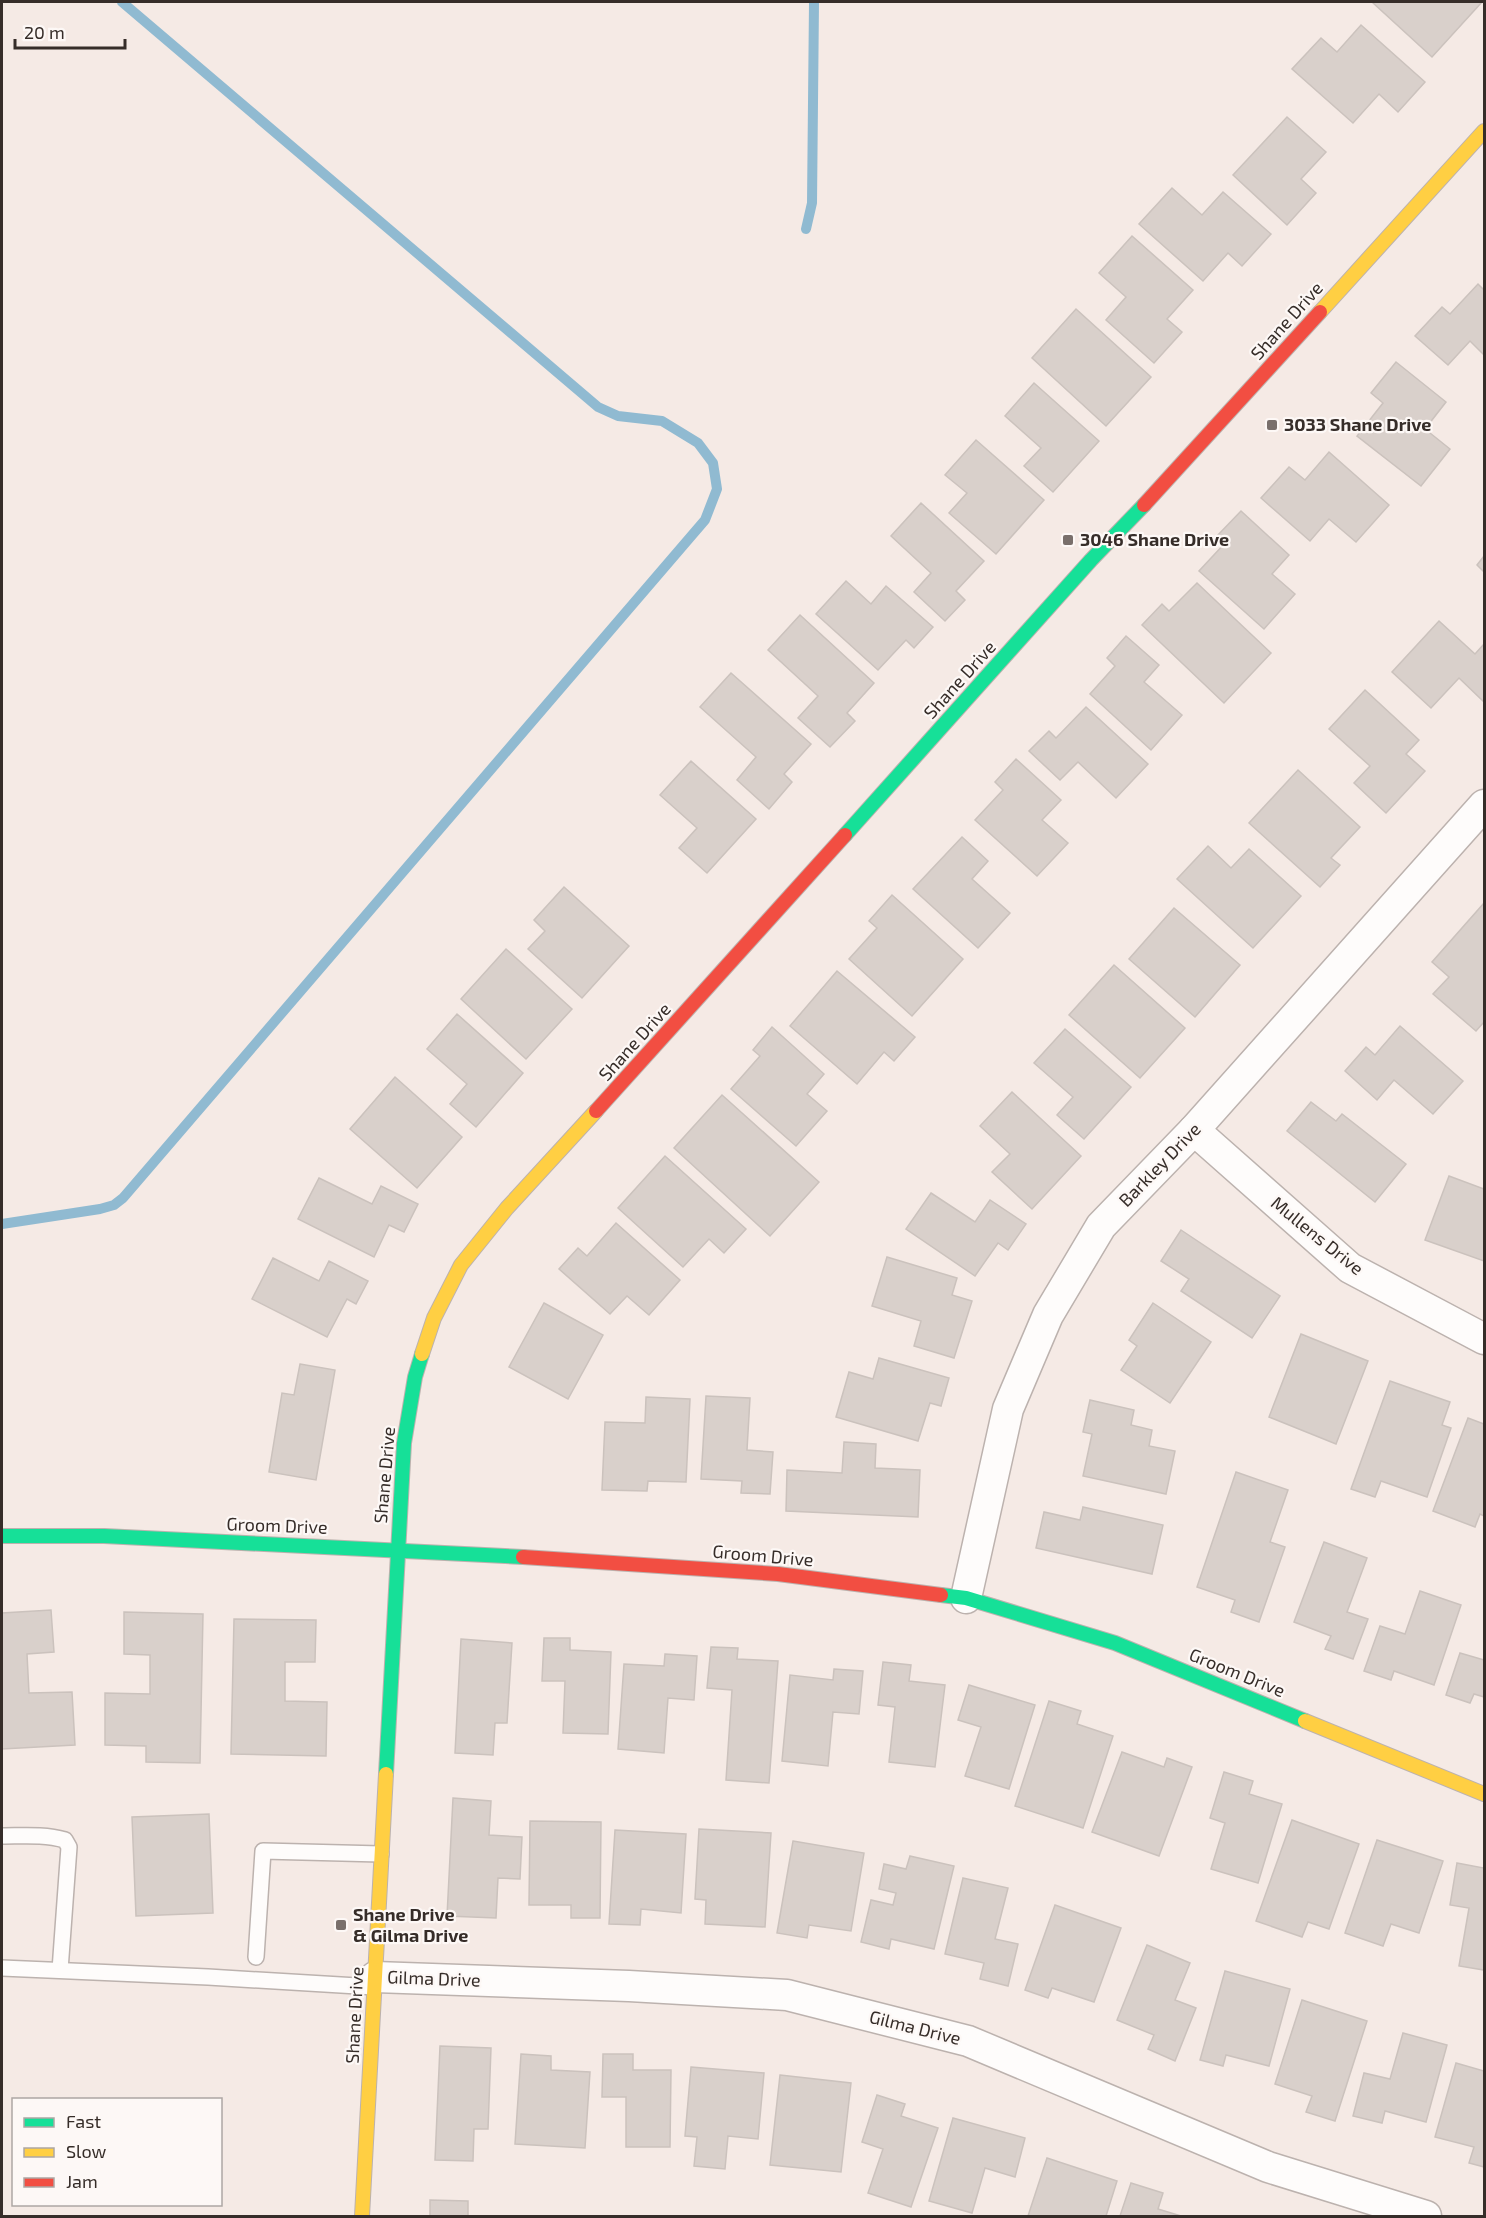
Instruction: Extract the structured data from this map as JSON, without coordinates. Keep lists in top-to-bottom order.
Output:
{
  "streets": {
    "street": [
      "Shane Drive",
      "Barkley Drive",
      "Mullens Drive",
      "Groom Drive",
      "Gilma Drive"
    ]
  },
  "crossings": [
    ["Shane Drive", "Groom Drive"],
    ["Shane Drive", "Gilma Drive"],
    ["Barkley Drive", "Mullens Drive"],
    ["Barkley Drive", "Groom Drive"]
  ],
  "places": {
    "transit": ["3033 Shane Drive", "3046 Shane Drive", "Shane Drive & Gilma Drive"]
  },
  "legend": ["Fast", "Slow", "Jam"],
  "scale_bar": "20 m"
}
